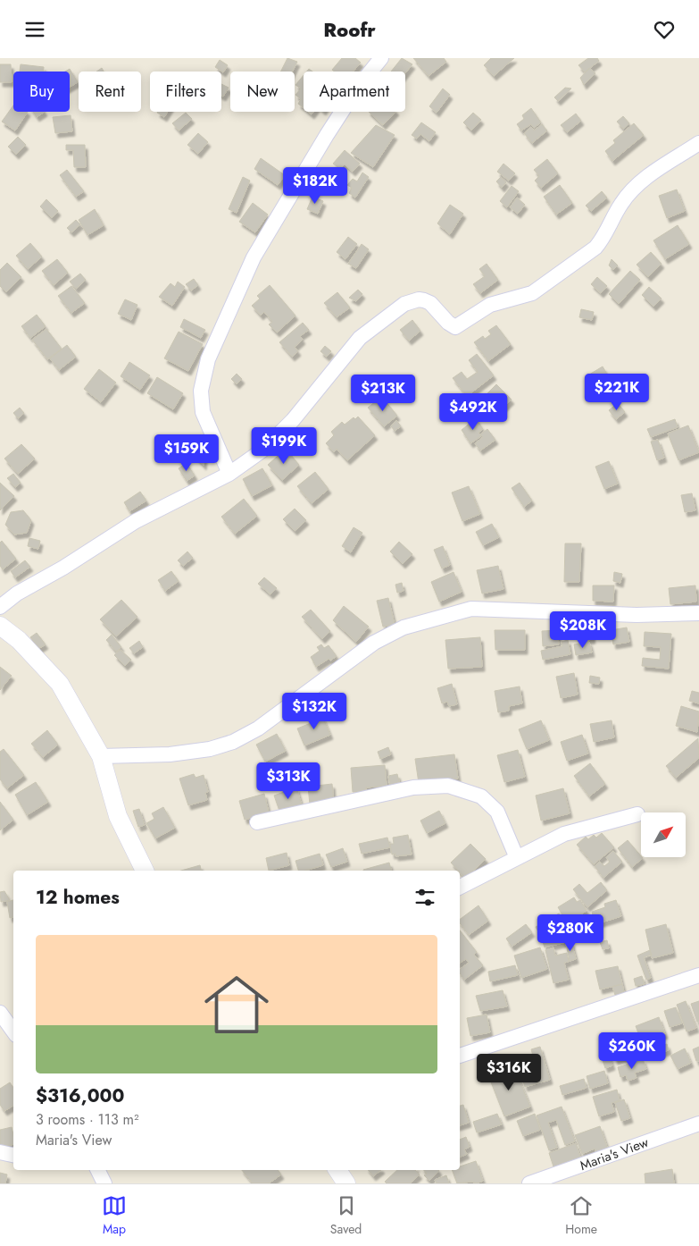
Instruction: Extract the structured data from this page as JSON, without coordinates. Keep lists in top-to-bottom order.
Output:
{
  "streets": {
    "street": ["Maria's View"]
  },
  "north": "top right",
  "page": {
    "header": "Roofr",
    "chip": [
      "Buy",
      "Rent",
      "Filters",
      "New",
      "Apartment"
    ],
    "price": [
      "$182K",
      "$221K",
      "$213K",
      "$492K",
      "$199K",
      "$159K",
      "$208K",
      "$132K",
      "$313K",
      "$280K",
      "$260K",
      "$316K"
    ],
    "heading": "12 homes",
    "list": [
      {
        "name": "$316,000",
        "note": "3 rooms · 113 m² · Maria's View"
      }
    ],
    "tabs": ["Map", "Saved", "Home"]
  }
}
